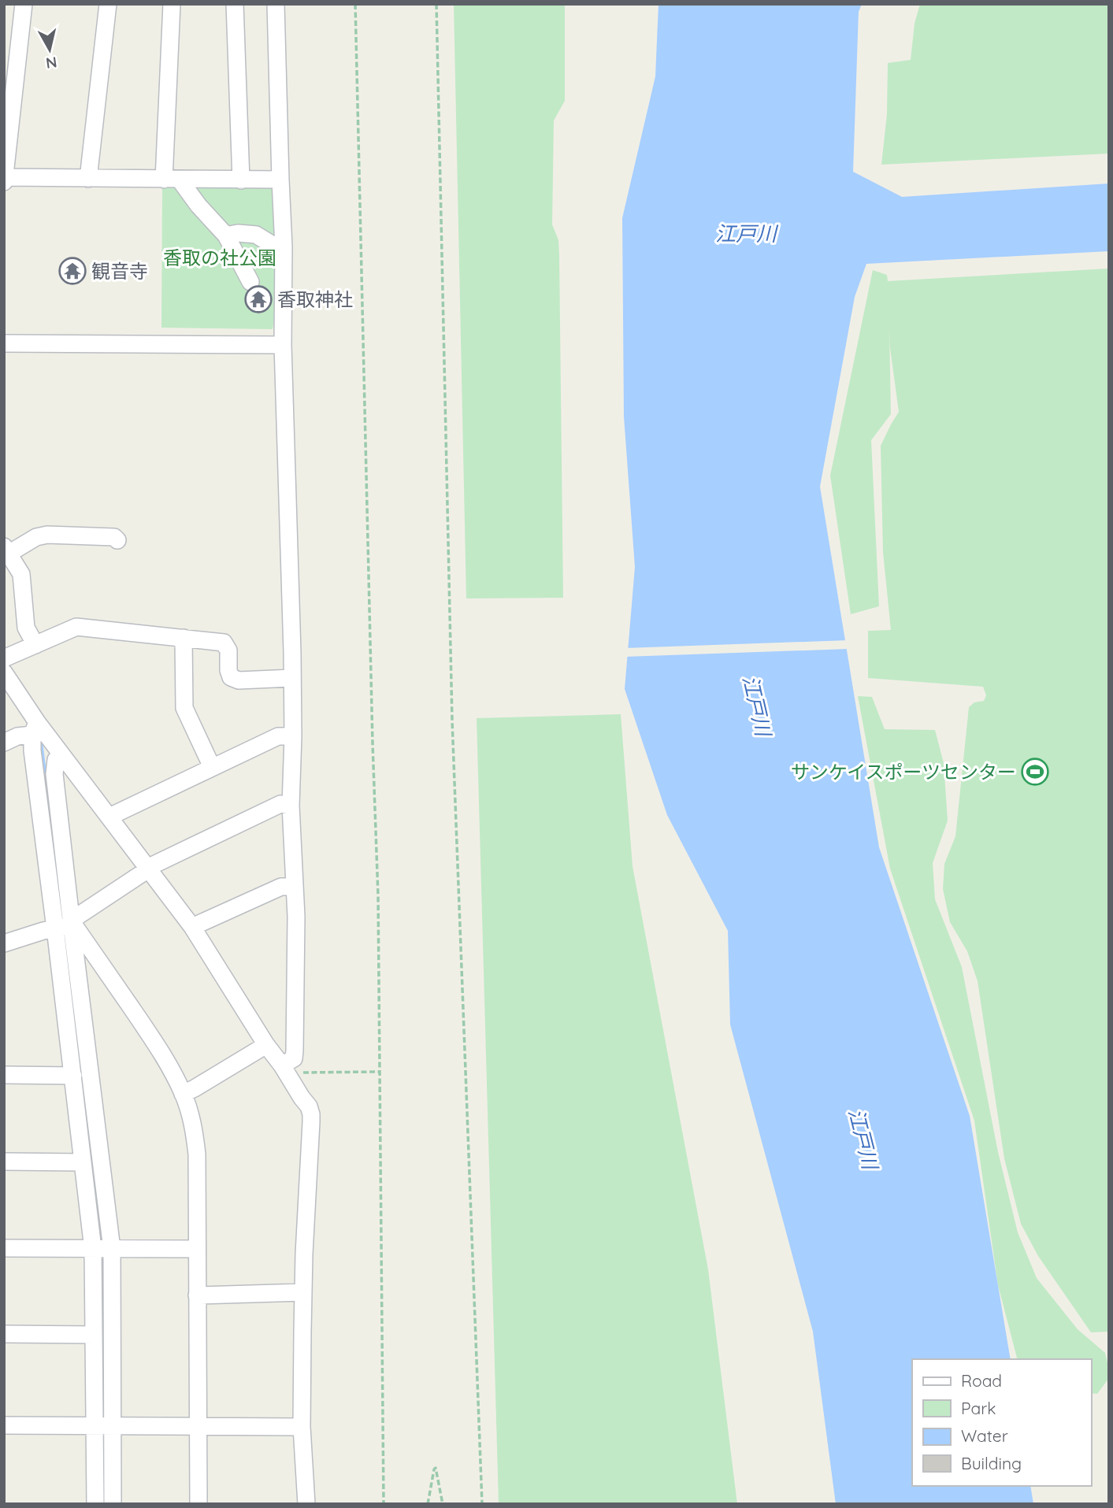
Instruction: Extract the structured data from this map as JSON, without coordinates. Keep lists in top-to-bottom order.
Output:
{
  "water": ["江戸川"],
  "parks": ["香取の社公園"],
  "places": {
    "temple": ["観音寺", "香取神社"],
    "sports": ["サンケイスポーツセンター"]
  },
  "legend": [
    "Road",
    "Park",
    "Water",
    "Building"
  ],
  "north": "bottom"
}
